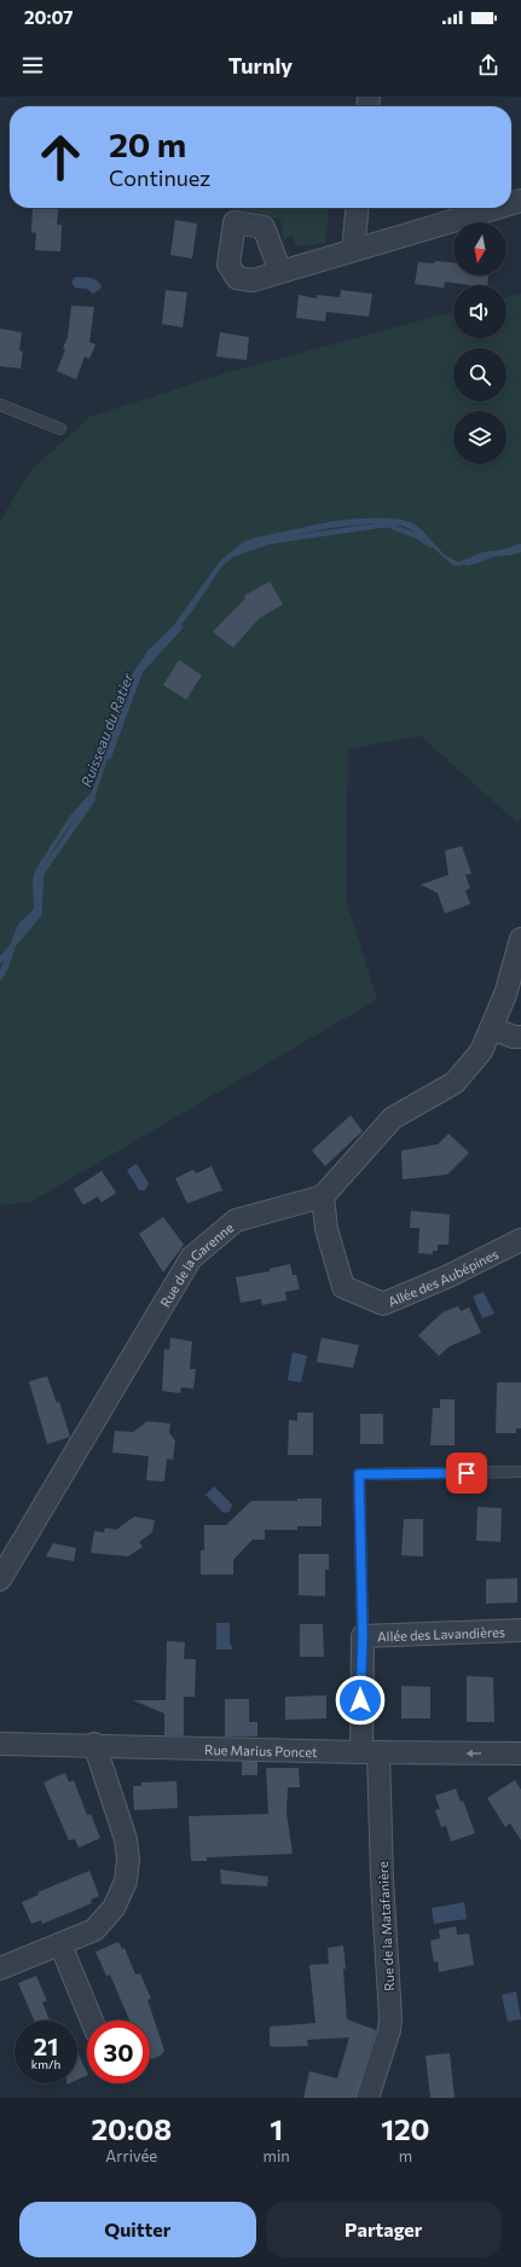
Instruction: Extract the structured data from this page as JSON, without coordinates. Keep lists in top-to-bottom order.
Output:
{
  "streets": {
    "street": [
      "Rue de la Garenne",
      "Allée des Aubépines",
      "Allée des Lavandières",
      "Rue Marius Poncet",
      "Rue de la Matafanière"
    ]
  },
  "crossings": [
    ["Rue de la Garenne", "Allée des Aubépines"],
    ["Allée des Lavandières", "Rue Marius Poncet"],
    ["Allée des Lavandières", "Rue de la Matafanière"],
    ["Rue Marius Poncet", "Rue de la Matafanière"]
  ],
  "water": ["Ruisseau du Ratier"],
  "north": "bottom",
  "page": {
    "status": "20:07",
    "header": "Turnly",
    "turn": ["20 m", "Continuez"],
    "speed": "21 km/h",
    "limit": "30",
    "eta": [
      "20:08",
      "Arrivée",
      "1",
      "min",
      "120",
      "m"
    ],
    "buttons": ["Quitter", "Partager"]
  }
}
